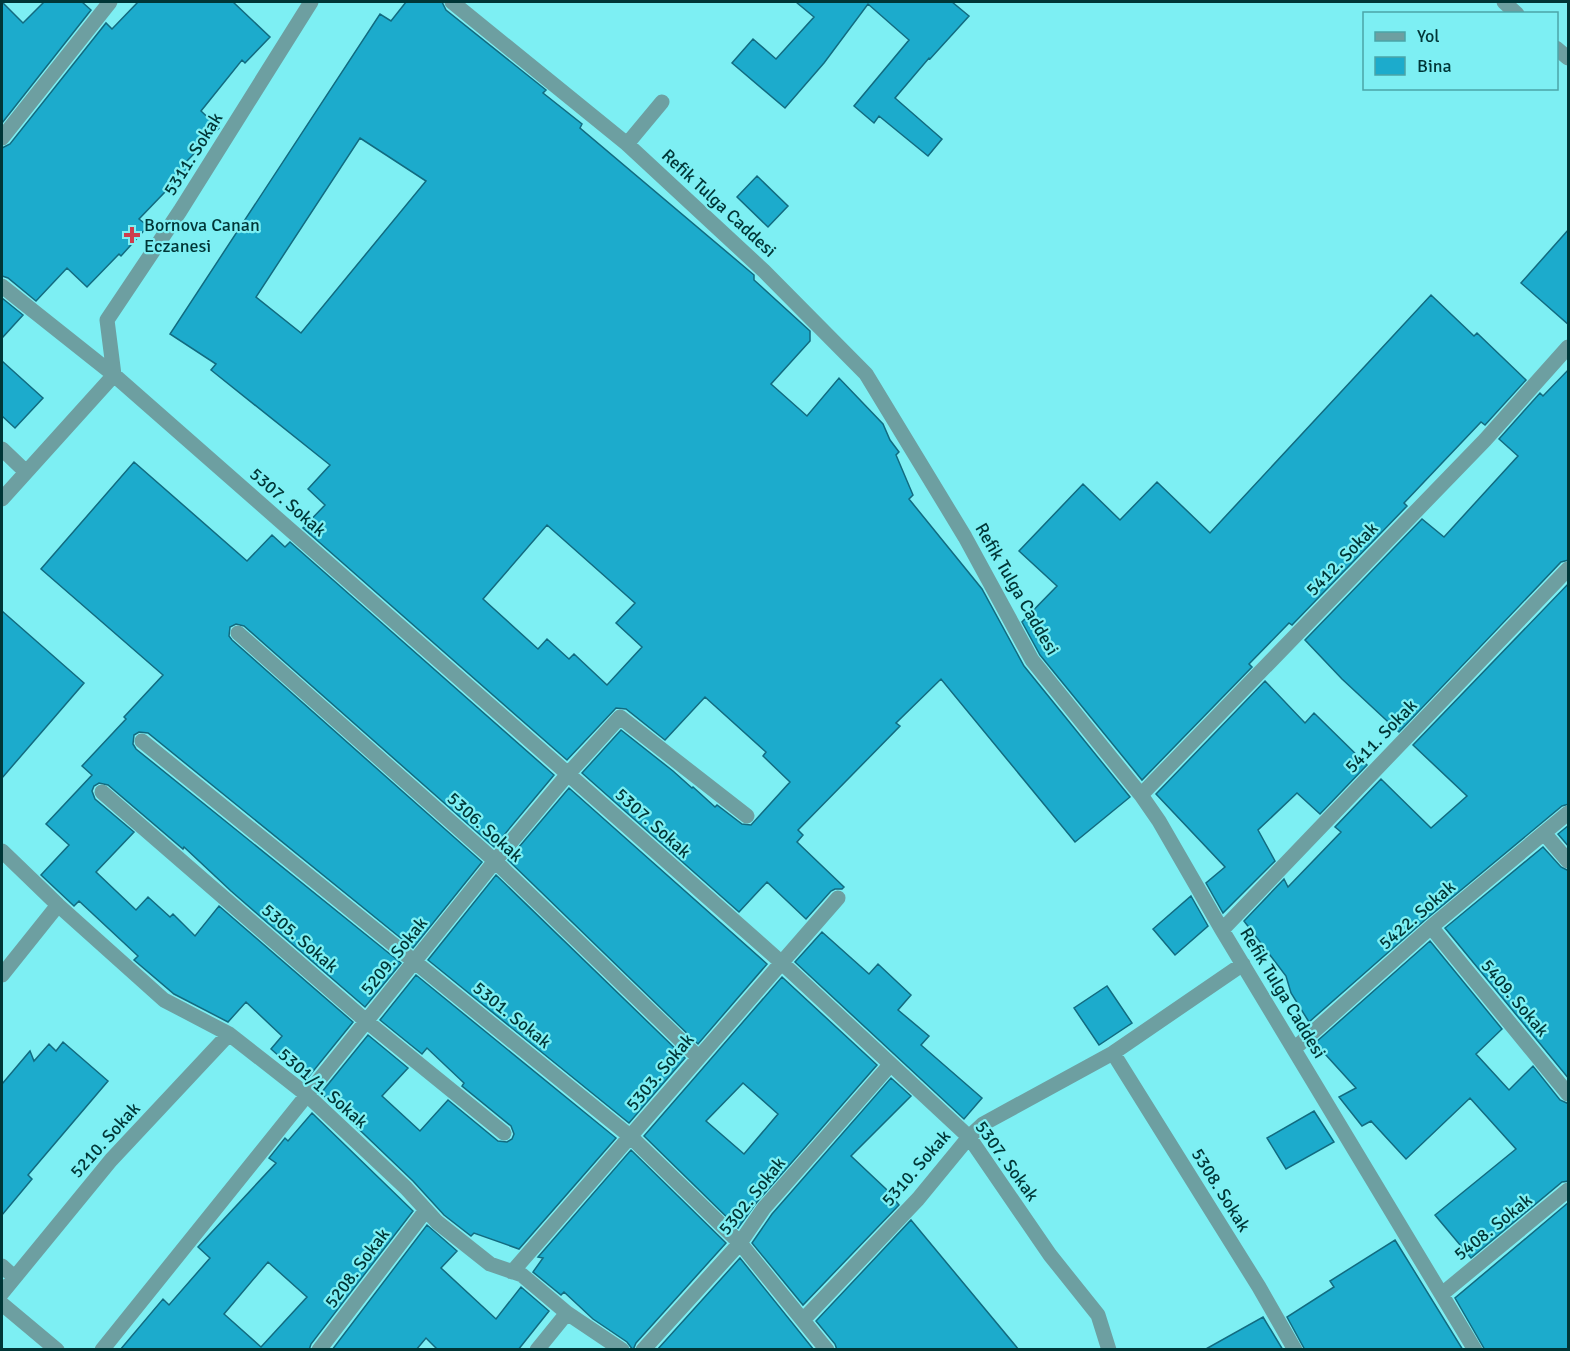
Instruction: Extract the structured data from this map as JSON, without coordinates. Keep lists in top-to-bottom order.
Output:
{
  "streets": {
    "street": [
      "5311. Sokak",
      "Refik Tulga Caddesi",
      "5307. Sokak",
      "5412. Sokak",
      "5411. Sokak",
      "5306. Sokak",
      "5422. Sokak",
      "5305. Sokak",
      "5209. Sokak",
      "5409. Sokak",
      "5301. Sokak",
      "5303. Sokak",
      "5301/1. Sokak",
      "5210. Sokak",
      "5310. Sokak",
      "5308. Sokak",
      "5302. Sokak",
      "5408. Sokak",
      "5208. Sokak"
    ]
  },
  "crossings": [
    ["5311. Sokak", "5307. Sokak"],
    ["Refik Tulga Caddesi", "5412. Sokak"],
    ["Refik Tulga Caddesi", "5411. Sokak"],
    ["Refik Tulga Caddesi", "5422. Sokak"],
    ["Refik Tulga Caddesi", "5310. Sokak"],
    ["Refik Tulga Caddesi", "5408. Sokak"],
    ["5307. Sokak", "5209. Sokak"],
    ["5307. Sokak", "5303. Sokak"],
    ["5307. Sokak", "5310. Sokak"],
    ["5307. Sokak", "5302. Sokak"],
    ["5306. Sokak", "5209. Sokak"],
    ["5306. Sokak", "5303. Sokak"],
    ["5422. Sokak", "5409. Sokak"],
    ["5305. Sokak", "5209. Sokak"],
    ["5209. Sokak", "5301. Sokak"],
    ["5209. Sokak", "5301/1. Sokak"],
    ["5301. Sokak", "5303. Sokak"],
    ["5301. Sokak", "5310. Sokak"],
    ["5301. Sokak", "5302. Sokak"],
    ["5303. Sokak", "5301/1. Sokak"],
    ["5301/1. Sokak", "5210. Sokak"],
    ["5301/1. Sokak", "5208. Sokak"],
    ["5310. Sokak", "5308. Sokak"]
  ],
  "places": {
    "health": ["Bornova Canan Eczanesi"]
  },
  "legend": ["Yol", "Bina"]
}
